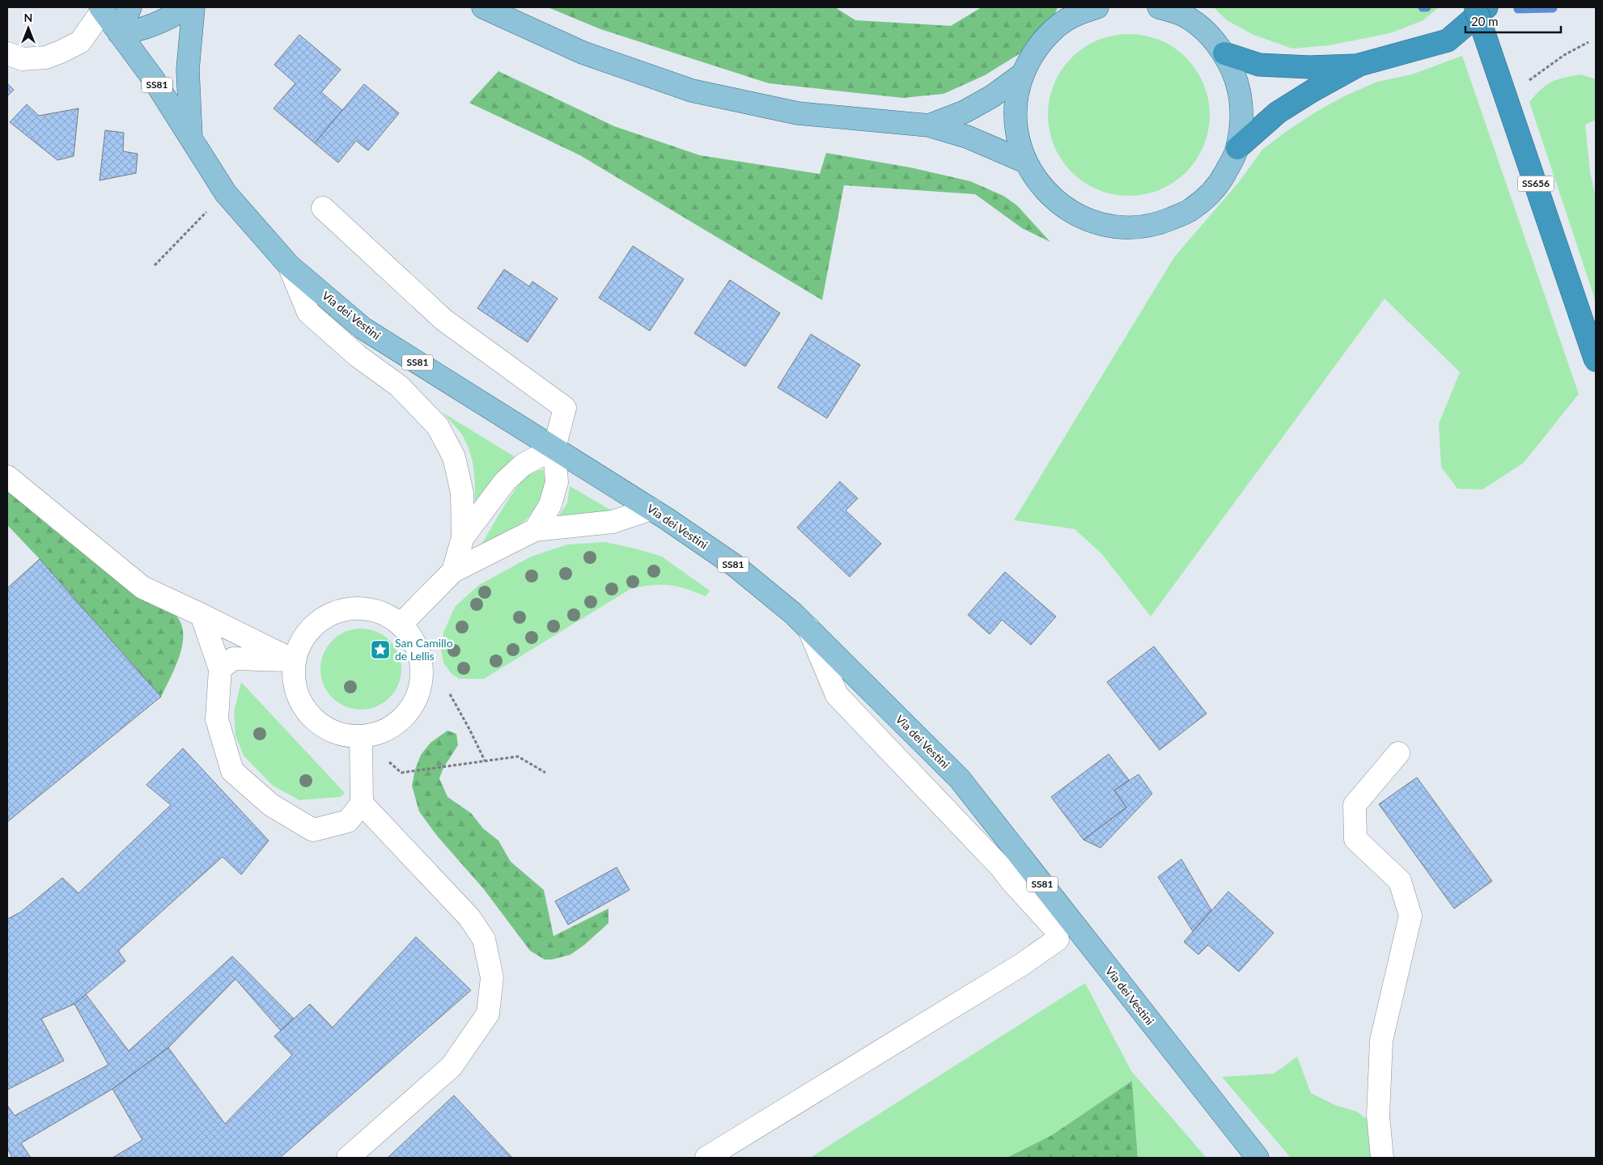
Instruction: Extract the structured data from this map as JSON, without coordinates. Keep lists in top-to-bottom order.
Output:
{
  "streets": {
    "highway": ["SS656"],
    "main road": ["SS81", "Via dei Vestini"]
  },
  "places": {
    "place": ["San Camillo de Lellis"]
  },
  "scale_bar": "20 m",
  "north": "top"
}
